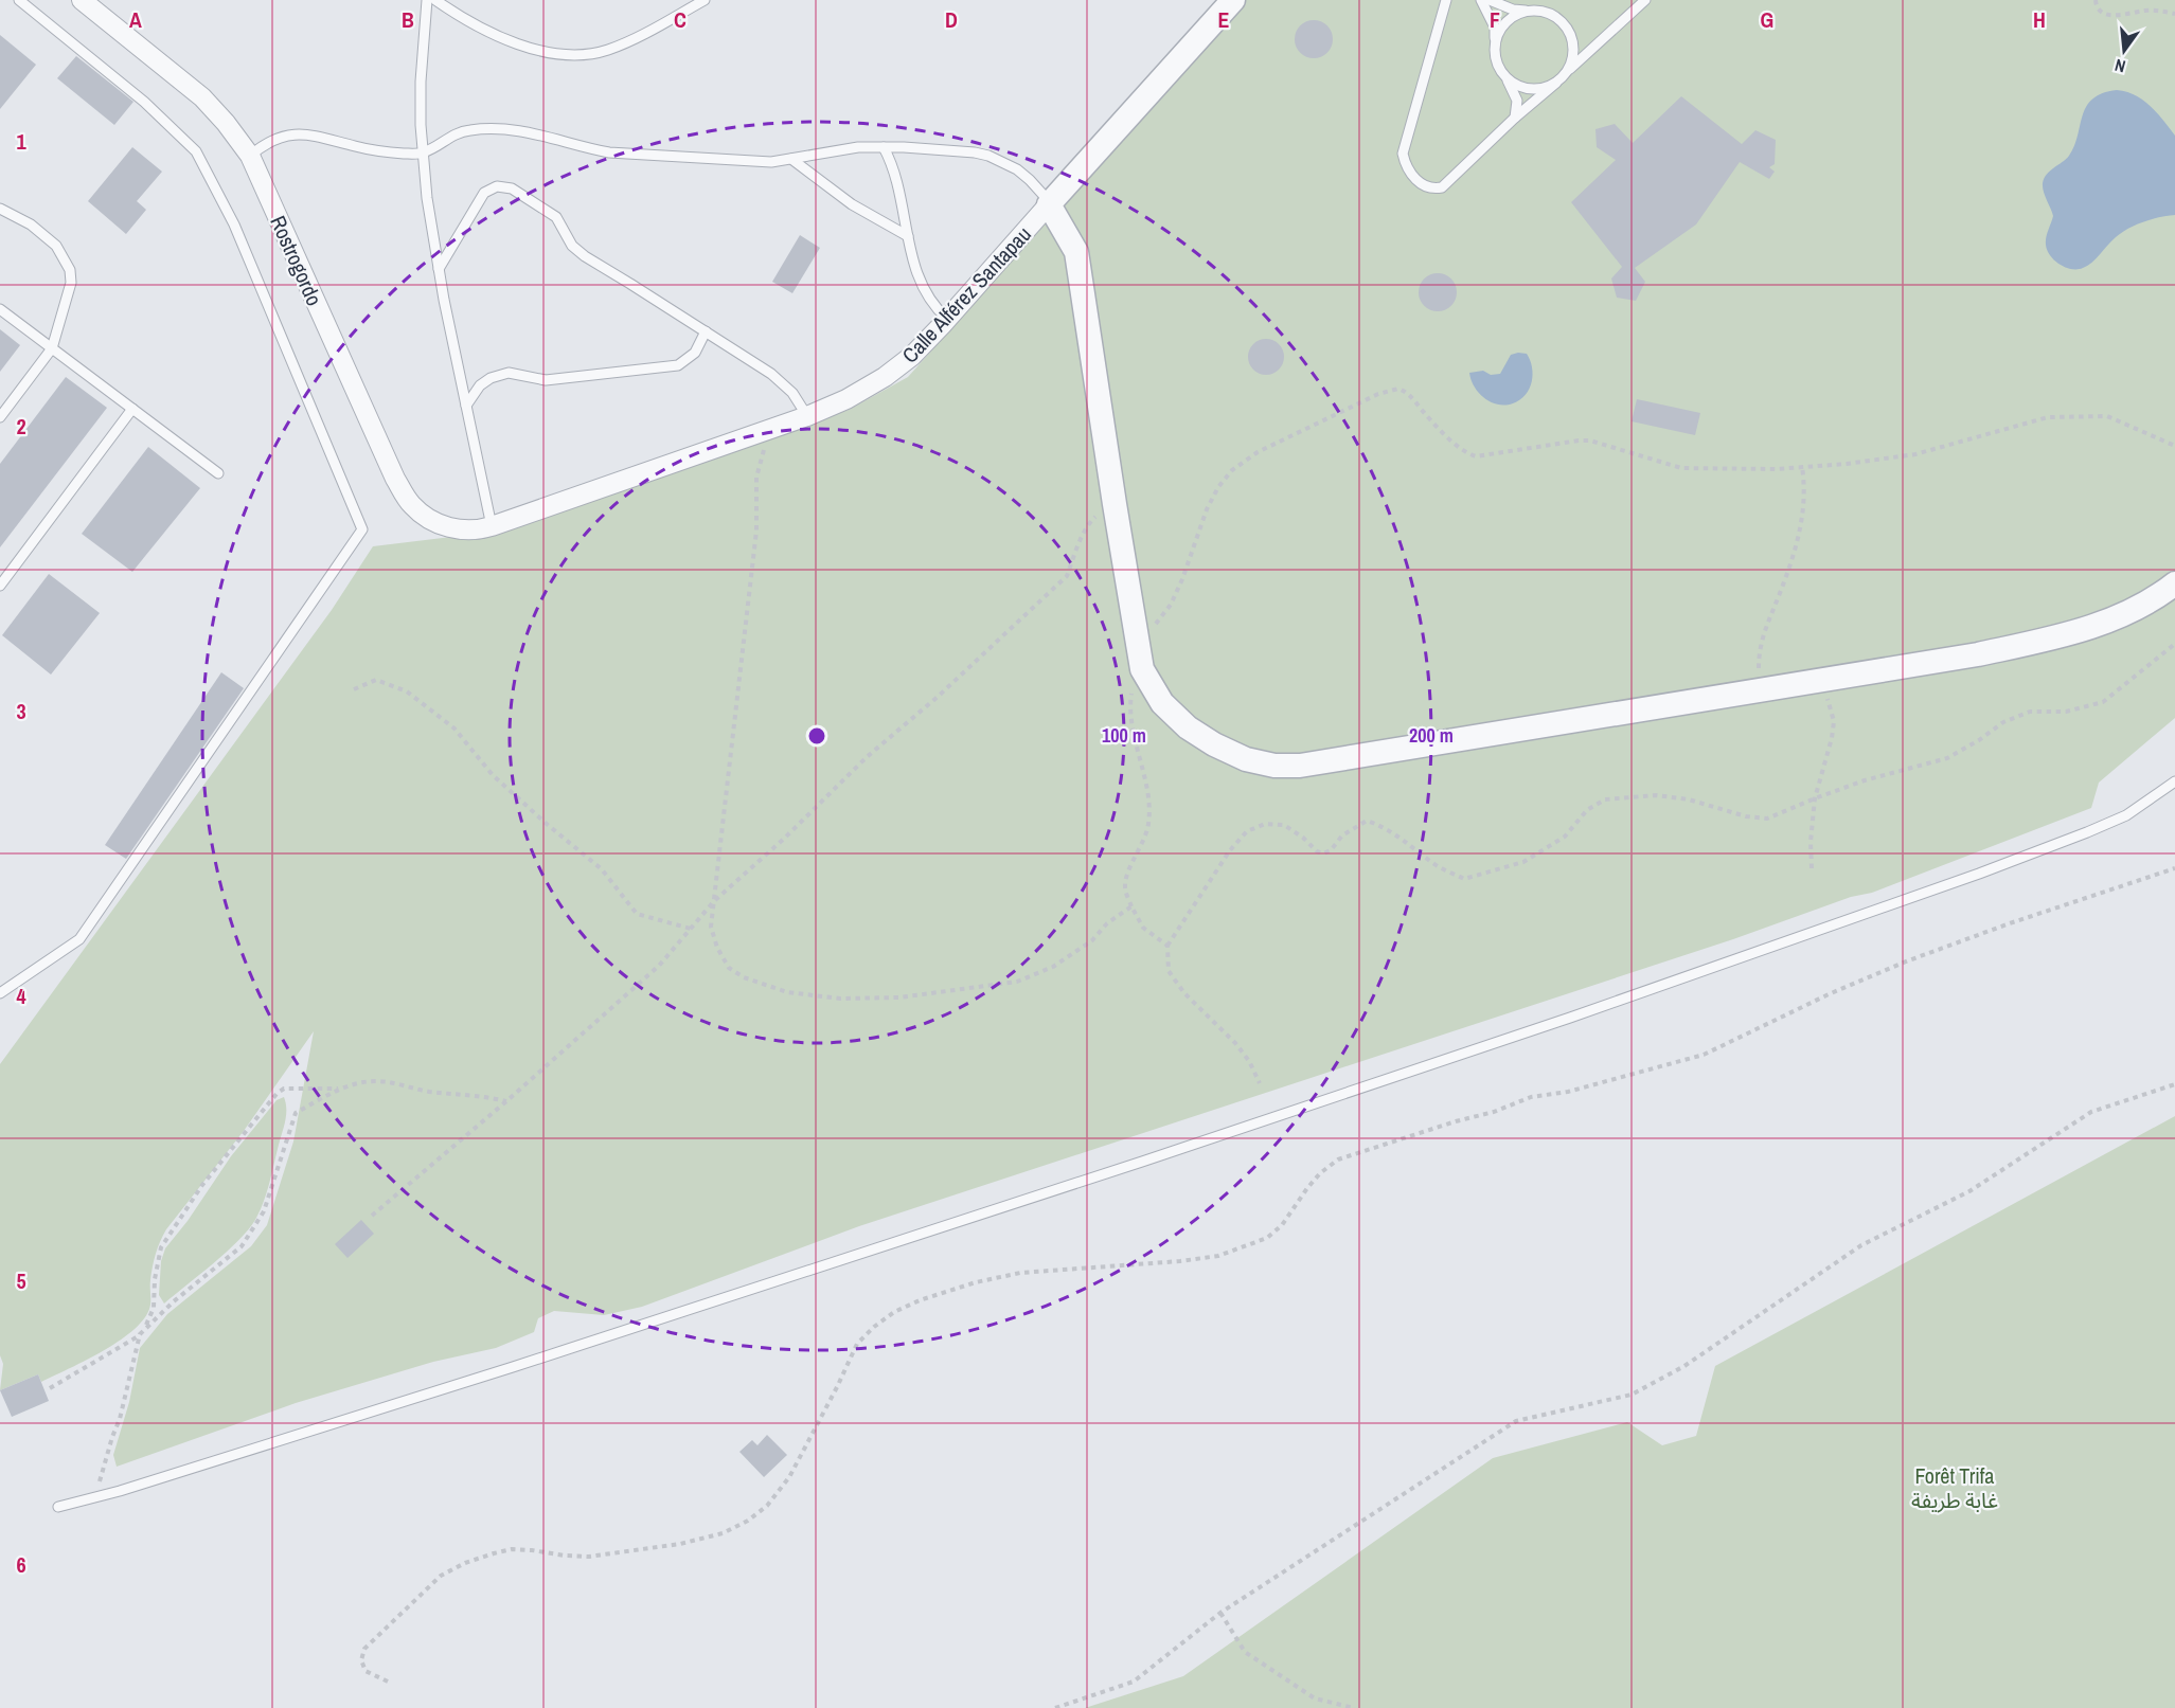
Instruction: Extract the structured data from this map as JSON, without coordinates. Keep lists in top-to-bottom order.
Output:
{
  "streets": {
    "street": ["Rostrogordo", "Calle Alférez Santapau"]
  },
  "crossings": [
    ["Rostrogordo", "Calle Alférez Santapau"]
  ],
  "parks": ["Forêt Trifa غابة طريفة"],
  "north": "bottom",
  "grid": {
    "columns": [
      "A",
      "B",
      "C",
      "D",
      "E",
      "F",
      "G",
      "H"
    ],
    "rows": [
      "1",
      "2",
      "3",
      "4",
      "5",
      "6"
    ]
  },
  "rings": ["100 m", "200 m"]
}
